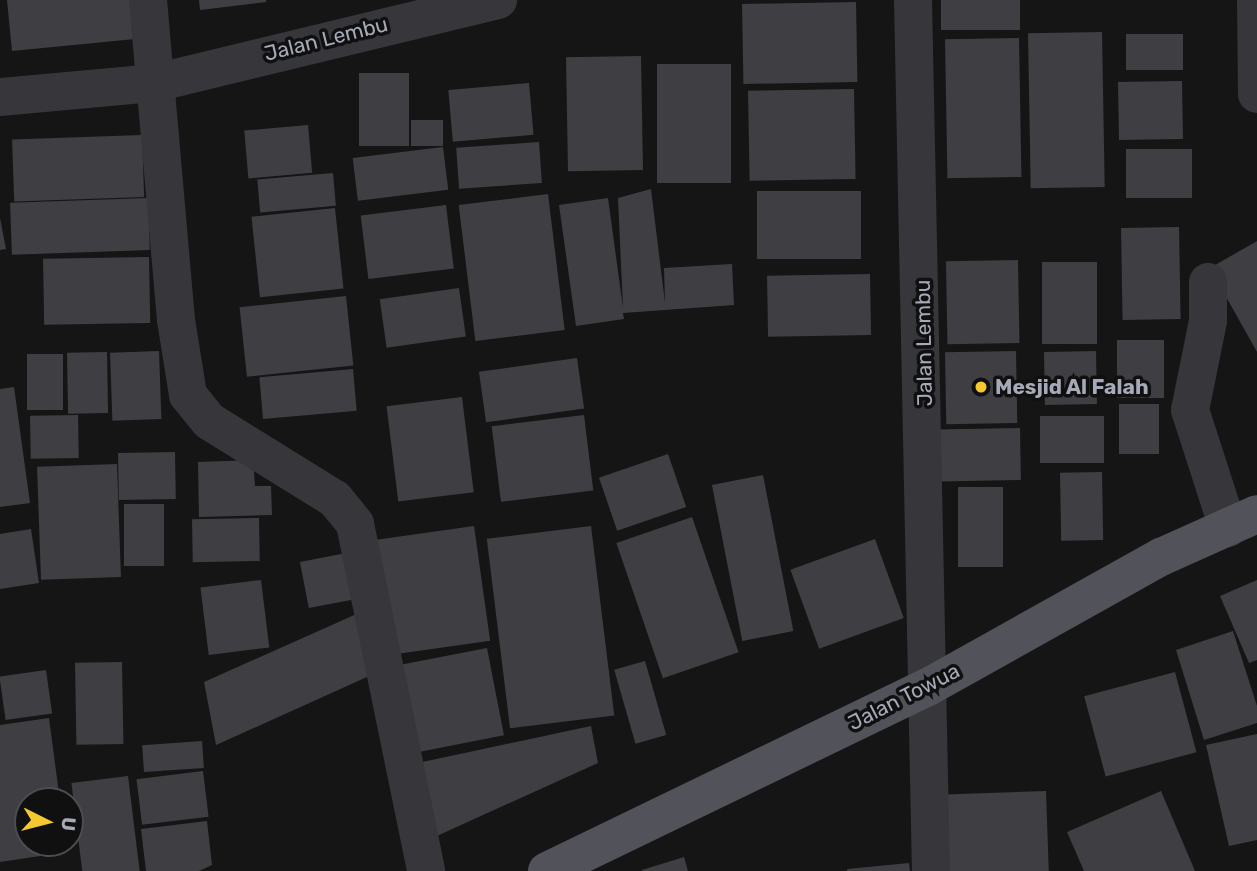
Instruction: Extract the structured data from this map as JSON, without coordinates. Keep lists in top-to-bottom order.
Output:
{
  "streets": {
    "main road": ["Jalan Towua"],
    "street": ["Jalan Lembu"]
  },
  "crossings": [
    ["Jalan Lembu", "Jalan Towua"]
  ],
  "places": ["Mesjid Al Falah"],
  "north": "right"
}
